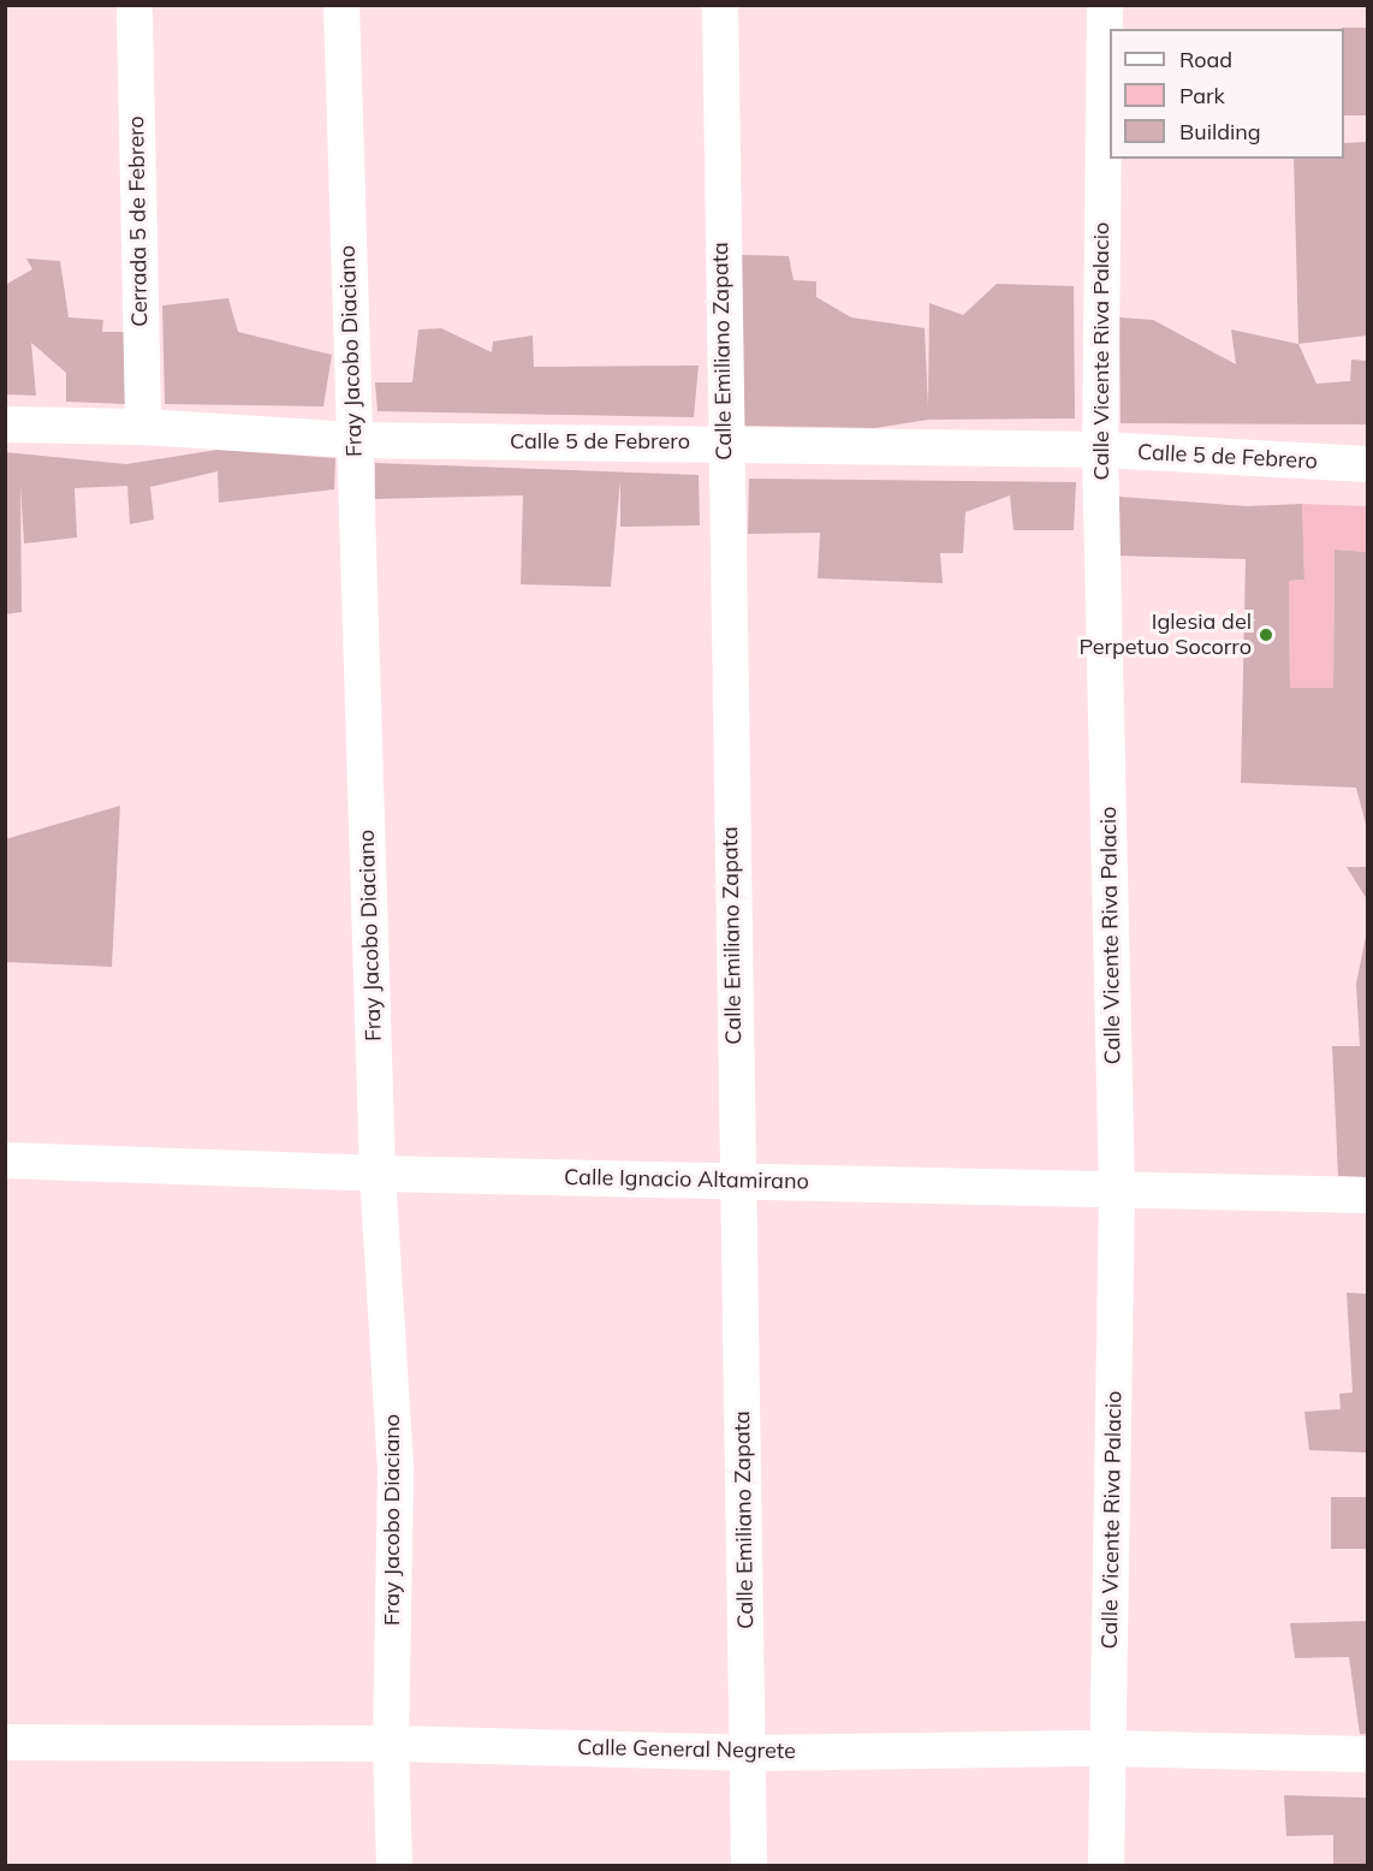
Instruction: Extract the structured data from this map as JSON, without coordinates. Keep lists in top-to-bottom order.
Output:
{
  "streets": {
    "street": [
      "Cerrada 5 de Febrero",
      "Fray Jacobo Diaciano",
      "Calle Emiliano Zapata",
      "Calle Vicente Riva Palacio",
      "Calle 5 de Febrero",
      "Calle Ignacio Altamirano",
      "Calle General Negrete"
    ]
  },
  "crossings": [
    ["Cerrada 5 de Febrero", "Calle 5 de Febrero"],
    ["Fray Jacobo Diaciano", "Calle 5 de Febrero"],
    ["Fray Jacobo Diaciano", "Calle Ignacio Altamirano"],
    ["Fray Jacobo Diaciano", "Calle General Negrete"],
    ["Calle Emiliano Zapata", "Calle 5 de Febrero"],
    ["Calle Emiliano Zapata", "Calle Ignacio Altamirano"],
    ["Calle Emiliano Zapata", "Calle General Negrete"],
    ["Calle Vicente Riva Palacio", "Calle 5 de Febrero"],
    ["Calle Vicente Riva Palacio", "Calle Ignacio Altamirano"],
    ["Calle Vicente Riva Palacio", "Calle General Negrete"]
  ],
  "places": ["Iglesia del Perpetuo Socorro"],
  "legend": ["Road", "Park", "Building"]
}
